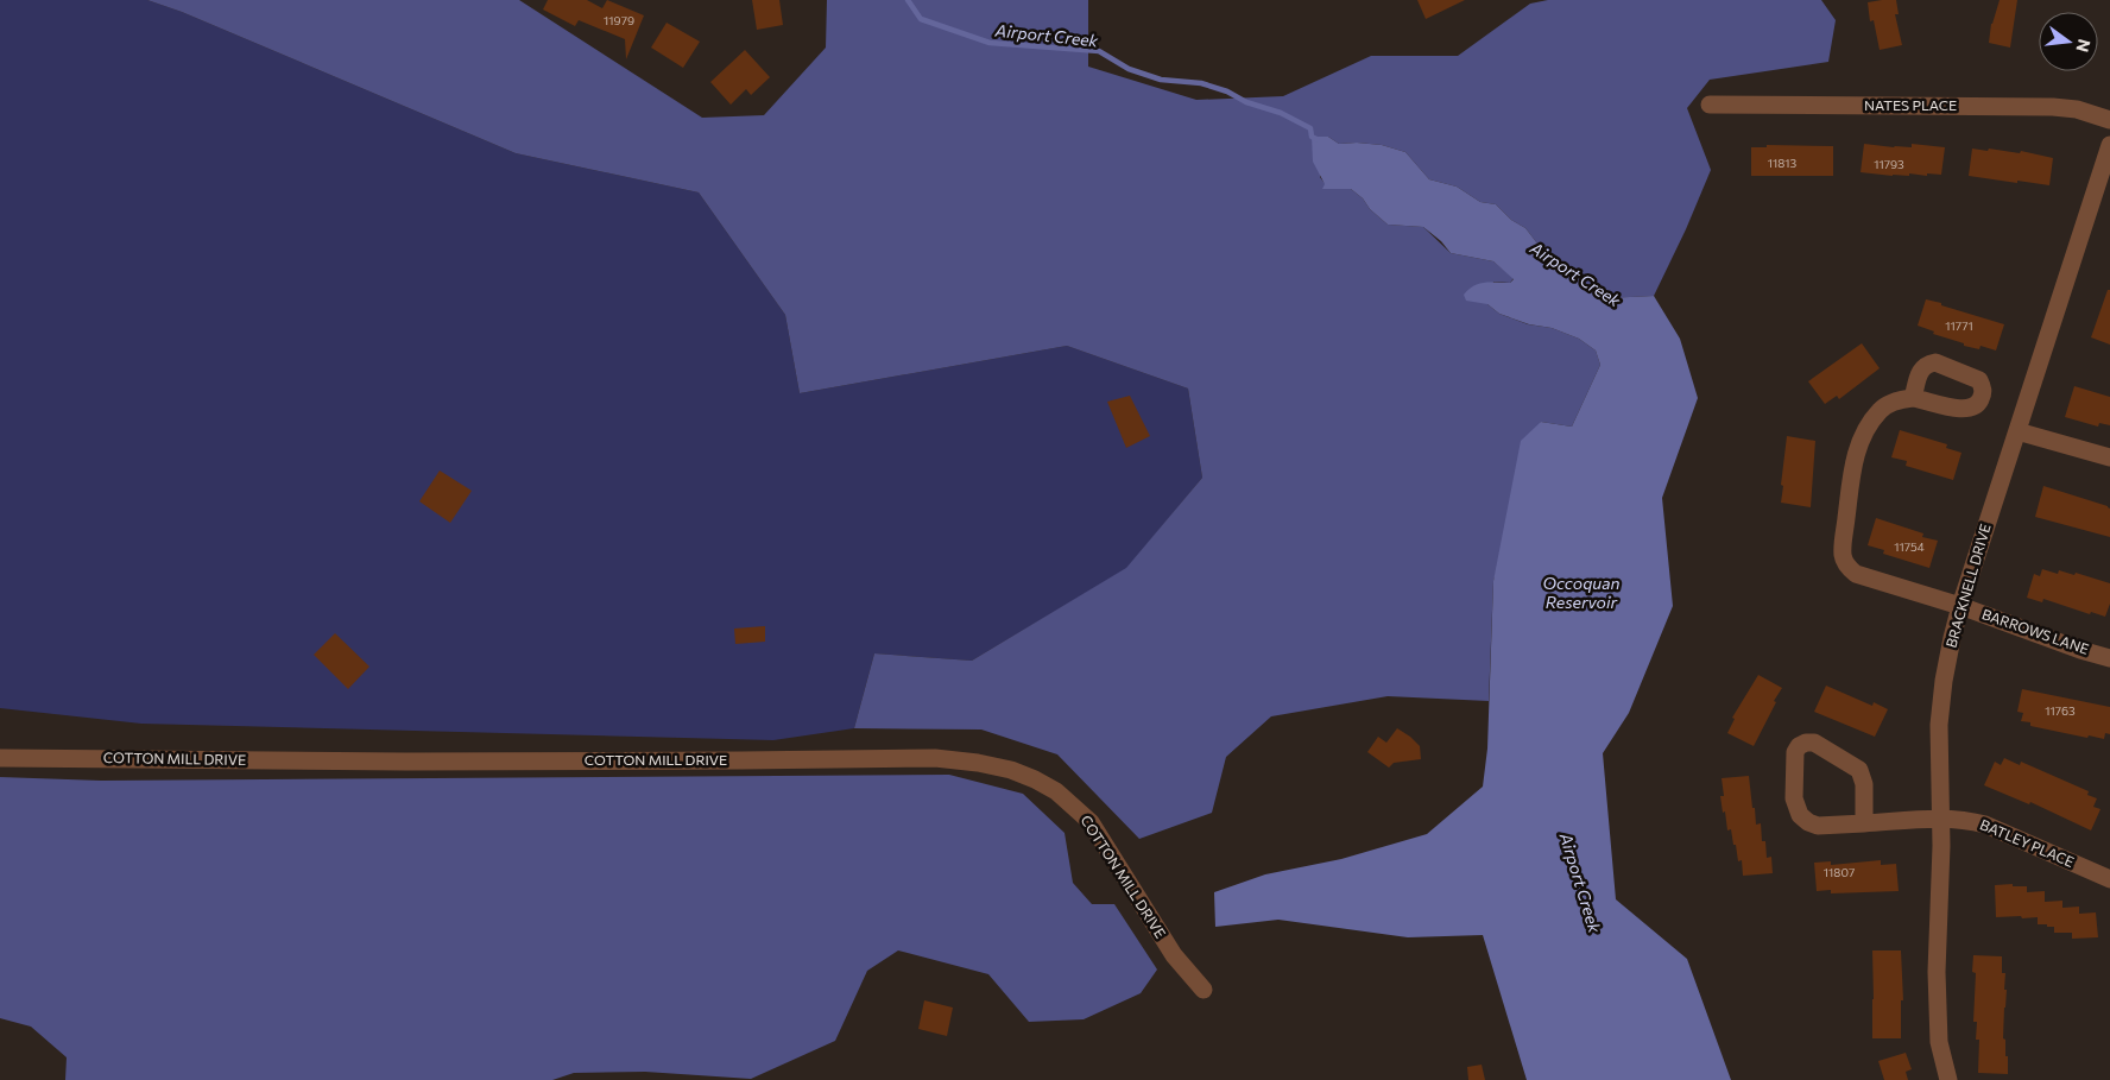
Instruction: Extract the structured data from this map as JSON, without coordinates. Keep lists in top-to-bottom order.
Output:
{
  "streets": {
    "street": [
      "NATES PLACE",
      "BRACKNELL DRIVE",
      "BARROWS LANE",
      "COTTON MILL DRIVE",
      "BATLEY PLACE"
    ]
  },
  "crossings": [
    ["BRACKNELL DRIVE", "BARROWS LANE"],
    ["BRACKNELL DRIVE", "BATLEY PLACE"]
  ],
  "water": ["Airport Creek", "Occoquan Reservoir"],
  "house_numbers": [
    "11979",
    "11813",
    "11793",
    "11771",
    "11754",
    "11763",
    "11807"
  ],
  "north": "right"
}
